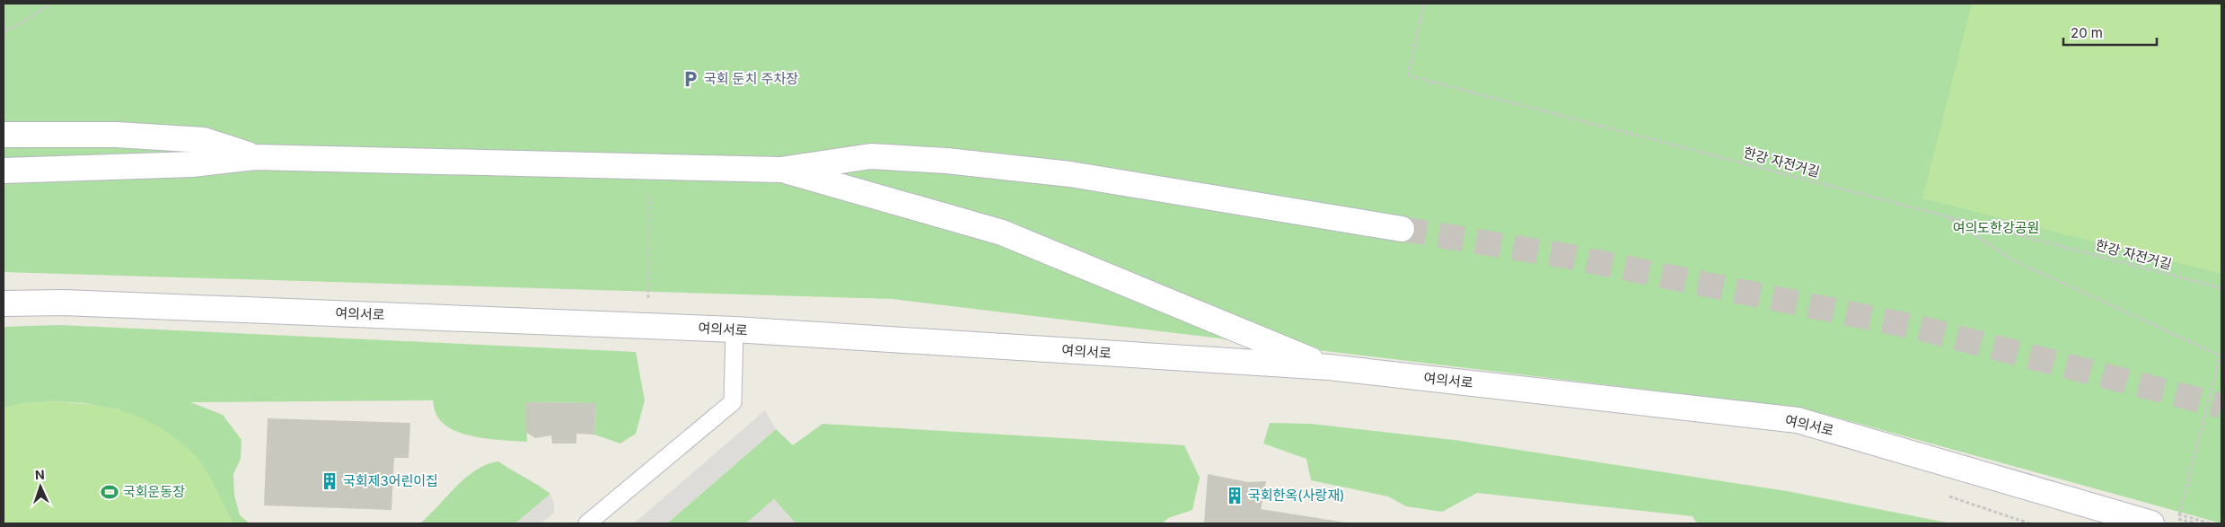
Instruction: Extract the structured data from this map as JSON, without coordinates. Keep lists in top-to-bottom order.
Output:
{
  "streets": {
    "main road": ["여의서로"],
    "path": ["한강 자전거길"]
  },
  "parks": ["여의도한강공원"],
  "places": {
    "parking": ["국회 둔치 주차장"],
    "building": ["국회제3어린이집", "국회한옥(사랑재)"],
    "sports": ["국회운동장"]
  },
  "scale_bar": "20 m",
  "north": "top"
}
